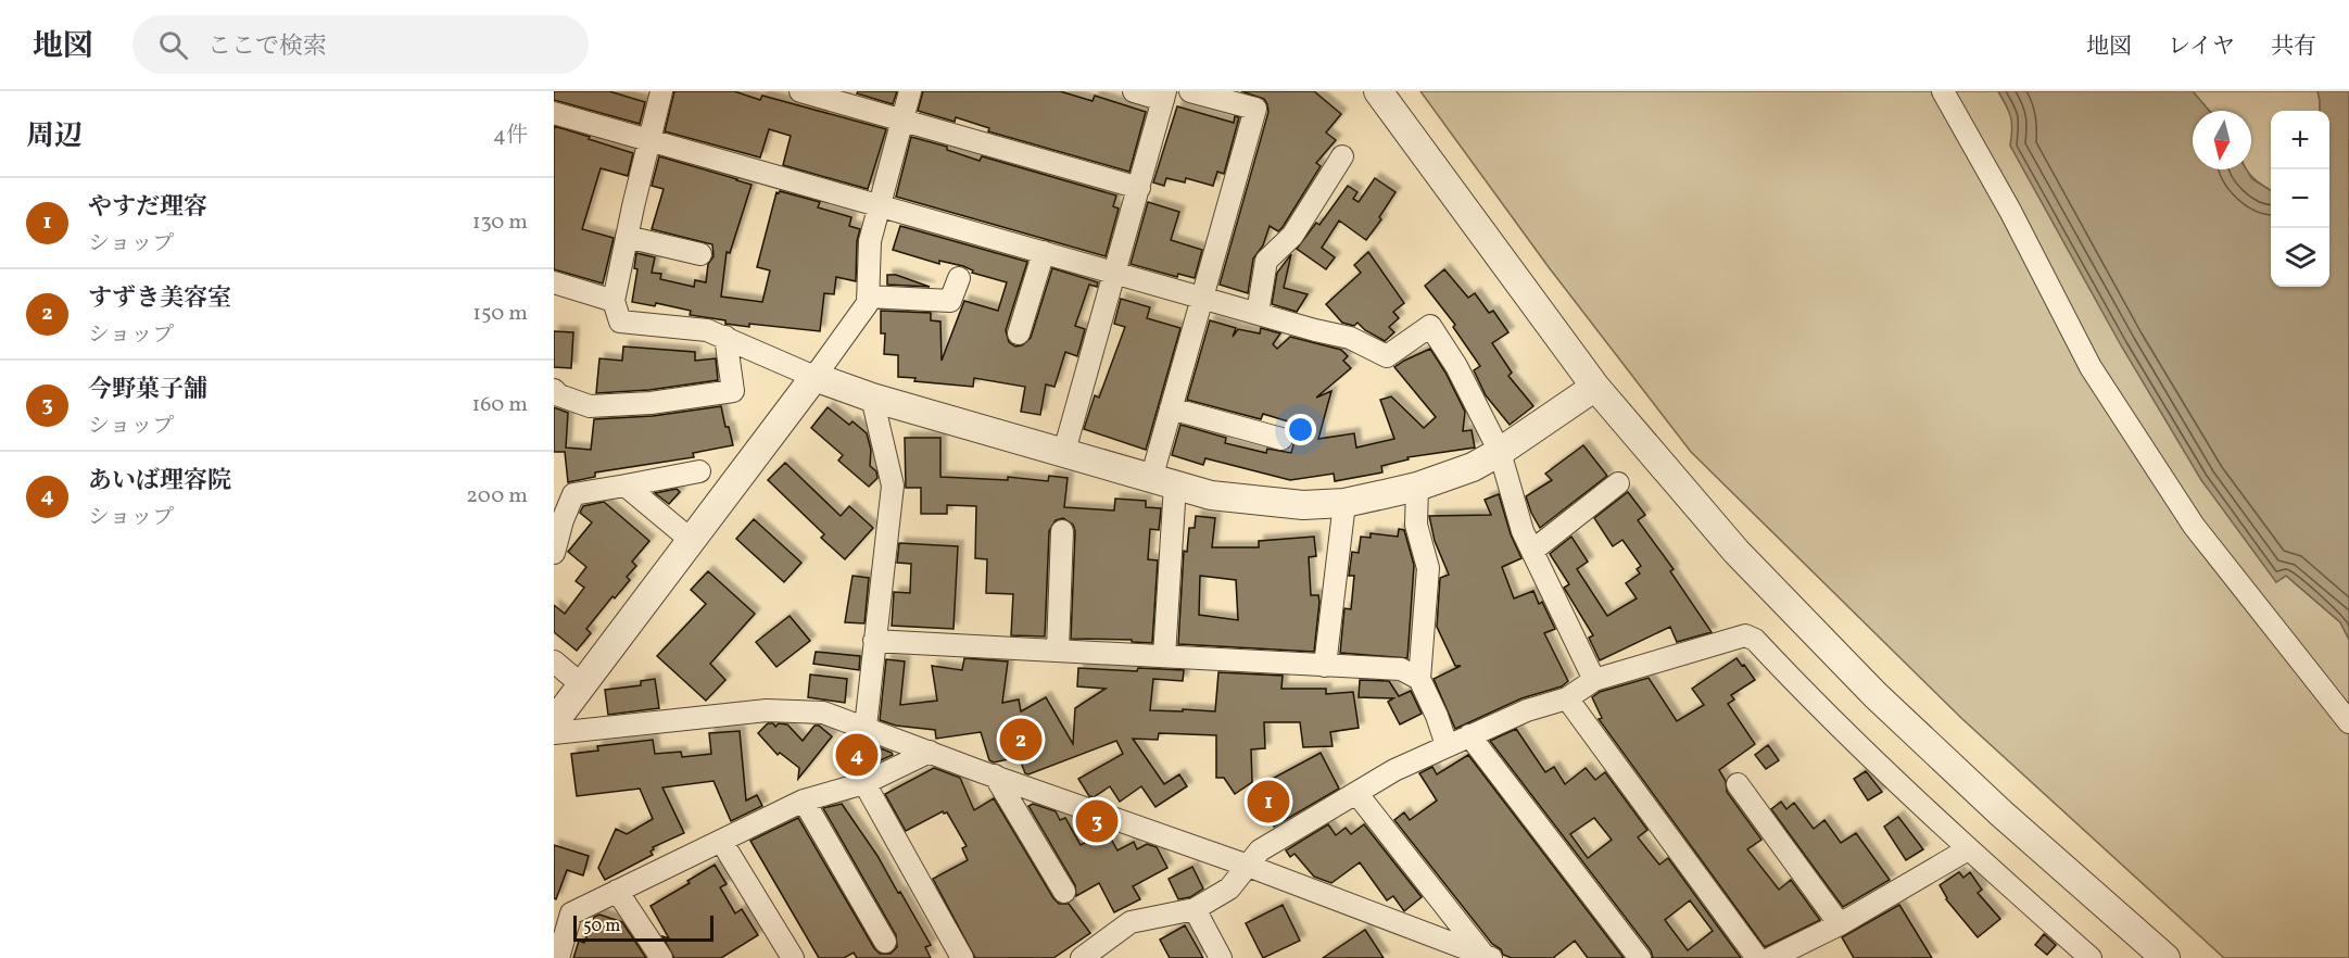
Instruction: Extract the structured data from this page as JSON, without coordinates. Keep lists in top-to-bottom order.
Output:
{
  "scale_bar": "50 m",
  "north": "bottom",
  "page": {
    "header": "地図",
    "search": "ここで検索",
    "nav": ["地図", "レイヤ", "共有"],
    "heading": ["周辺", "4件"],
    "map_buttons": ["+", "−"],
    "list": [
      {
        "mark": "1",
        "name": "やすだ理容",
        "note": "ショップ",
        "value": "130 m"
      },
      {
        "mark": "2",
        "name": "すずき美容室",
        "note": "ショップ",
        "value": "150 m"
      },
      {
        "mark": "3",
        "name": "今野菓子舗",
        "note": "ショップ",
        "value": "160 m"
      },
      {
        "mark": "4",
        "name": "あいば理容院",
        "note": "ショップ",
        "value": "200 m"
      }
    ],
    "pins": [
      "2",
      "4",
      "1",
      "3"
    ],
    "scale": "50 m"
  }
}
